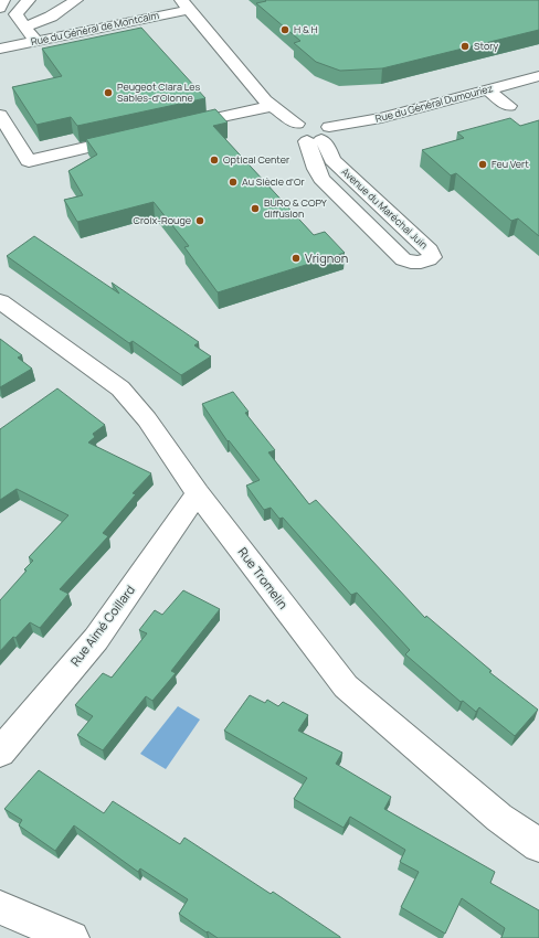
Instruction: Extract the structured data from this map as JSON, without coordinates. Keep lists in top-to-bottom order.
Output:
{
  "streets": {
    "street": [
      "Rue du Général de Montcalm",
      "Rue du Général Dumouriez",
      "Avenue du Maréchal Juin",
      "Rue Tromelin",
      "Rue Aimé Coillard"
    ]
  },
  "crossings": [
    ["Rue du Général Dumouriez", "Avenue du Maréchal Juin"],
    ["Rue Tromelin", "Rue Aimé Coillard"]
  ],
  "places": [
    "H & H",
    "Story",
    "Peugeot Clara Les Sables-d'Olonne",
    "Optical Center",
    "Feu Vert",
    "Au Siècle d'Or",
    "BURO & COPY diffusion",
    "Croix-Rouge",
    "Vrignon"
  ]
}
